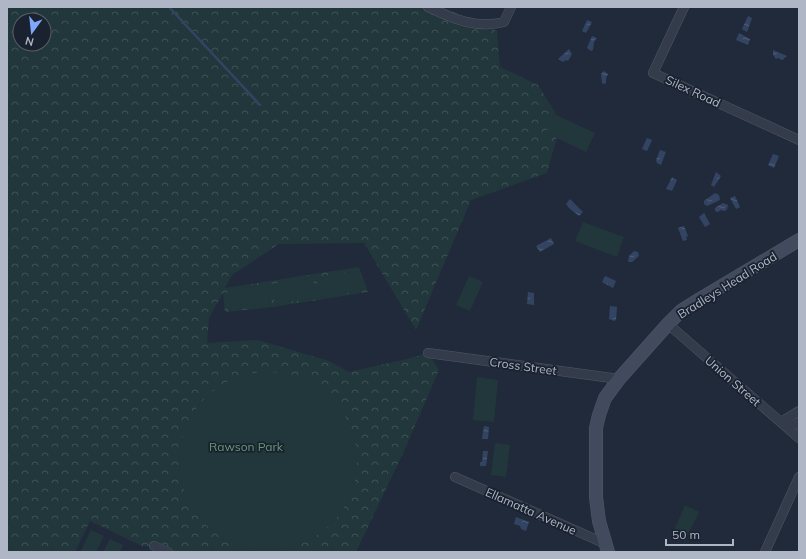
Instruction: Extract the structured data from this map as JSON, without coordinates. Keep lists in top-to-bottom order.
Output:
{
  "streets": {
    "main road": ["Bradleys Head Road"],
    "street": [
      "Silex Road",
      "Cross Street",
      "Union Street",
      "Ellamatta Avenue"
    ]
  },
  "crossings": [
    ["Bradleys Head Road", "Cross Street"],
    ["Bradleys Head Road", "Union Street"],
    ["Bradleys Head Road", "Ellamatta Avenue"]
  ],
  "parks": ["Rawson Park"],
  "scale_bar": "50 m",
  "north": "bottom"
}
